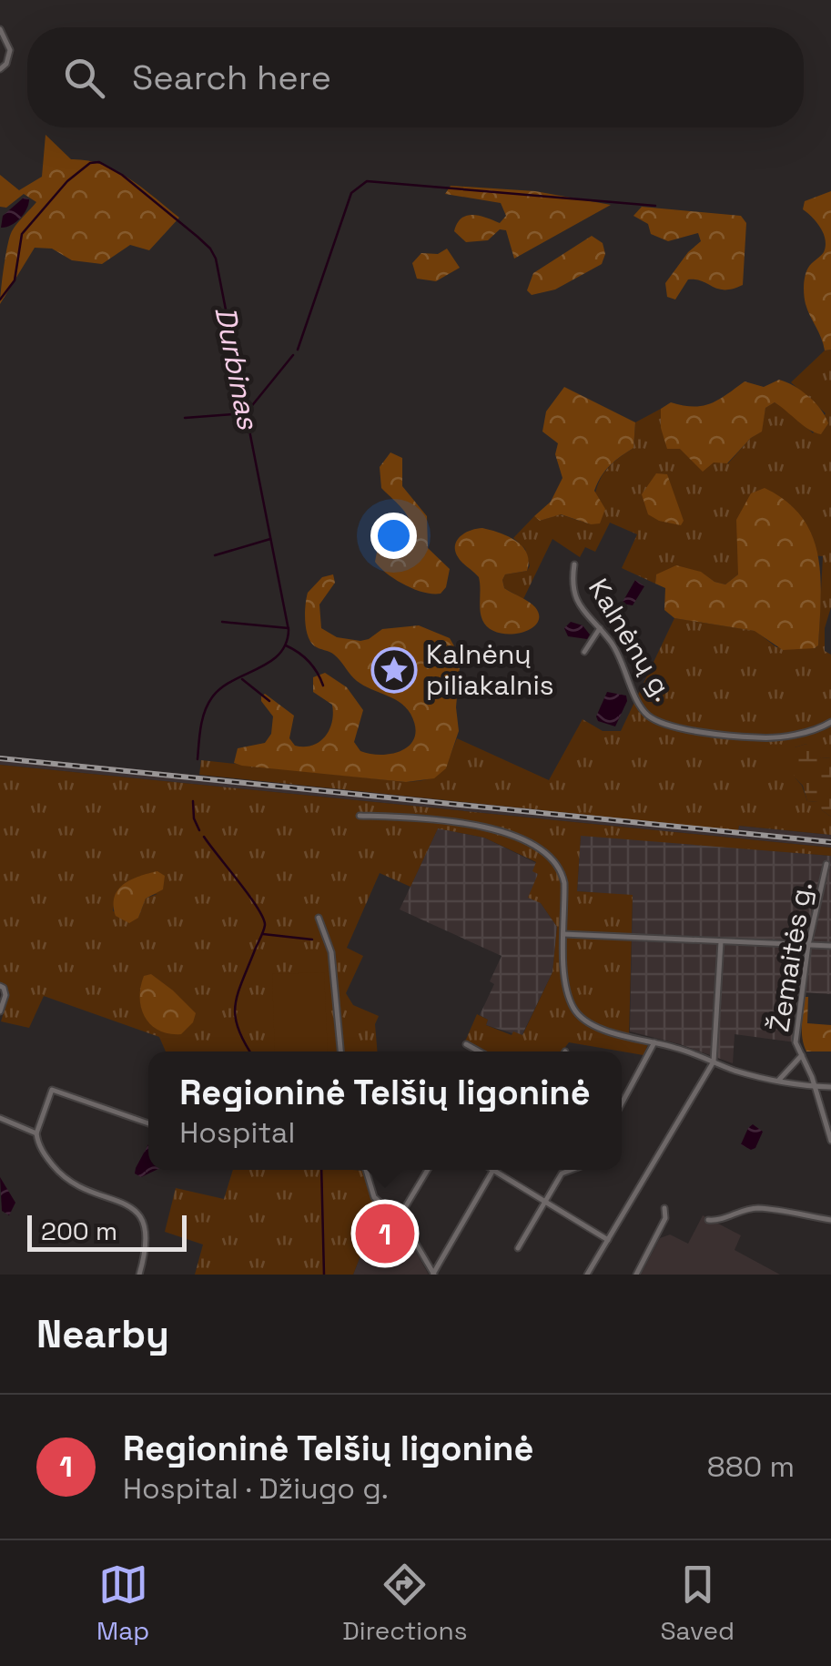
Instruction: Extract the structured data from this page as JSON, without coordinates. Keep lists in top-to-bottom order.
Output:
{
  "streets": {
    "street": ["Kalnėnų g.", "Žemaitės g."]
  },
  "water": ["Durbinas"],
  "places": {
    "place": ["Kalnėnų piliakalnis"]
  },
  "scale_bar": "200 m",
  "page": {
    "search": "Search here",
    "popup": ["Regioninė Telšių ligoninė", "Hospital"],
    "pins": "1",
    "scale": "200 m",
    "heading": "Nearby",
    "list": [
      {
        "mark": "1",
        "name": "Regioninė Telšių ligoninė",
        "note": "Hospital · Džiugo g.",
        "value": "880 m"
      }
    ],
    "nav": ["Map", "Directions", "Saved"]
  }
}
